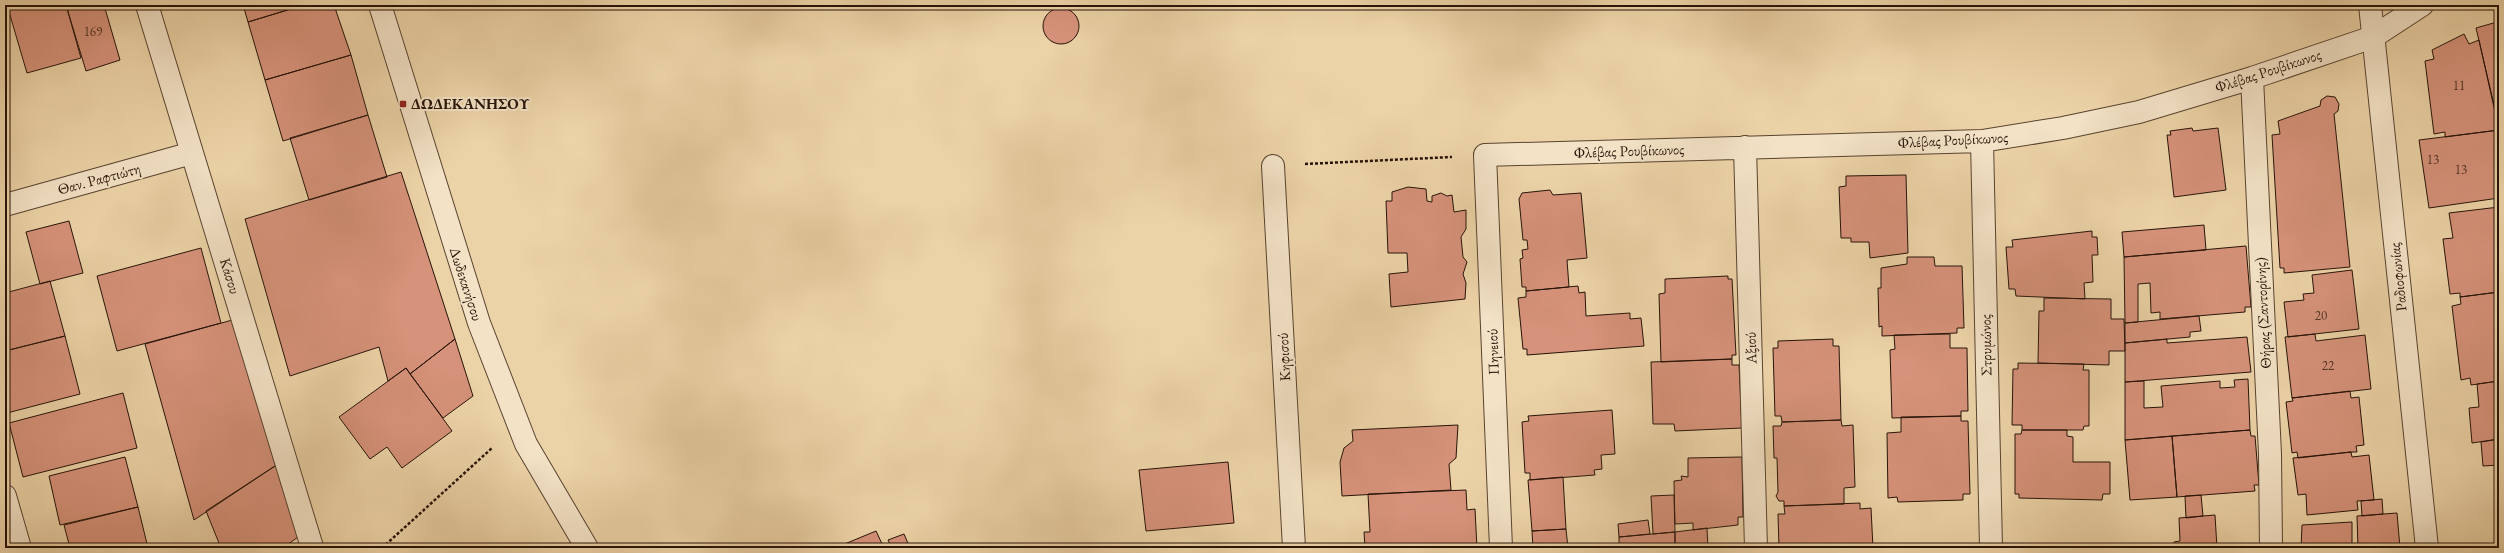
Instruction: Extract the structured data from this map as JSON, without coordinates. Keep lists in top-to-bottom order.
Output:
{
  "streets": {
    "street": [
      "Φλέβας Ρουβίκωνος",
      "Θαν. Ραφτιώτη",
      "Κάσου",
      "Ραδιοφωνίας",
      "Δωδεκανήσου",
      "Θήρας (Σαντορίνης)",
      "Στρυμώνος",
      "Αξιού",
      "Πηνειού",
      "Κηφισού"
    ]
  },
  "crossings": [
    ["Φλέβας Ρουβίκωνος", "Ραδιοφωνίας"],
    ["Φλέβας Ρουβίκωνος", "Θήρας (Σαντορίνης)"],
    ["Φλέβας Ρουβίκωνος", "Στρυμώνος"],
    ["Φλέβας Ρουβίκωνος", "Αξιού"],
    ["Φλέβας Ρουβίκωνος", "Πηνειού"],
    ["Θαν. Ραφτιώτη", "Κάσου"]
  ],
  "places": {
    "transit": ["ΔΩΔΕΚΑΝΗΣΟΥ"]
  },
  "house_numbers": [
    "169",
    "11",
    "13",
    "13",
    "20",
    "22"
  ]
}
